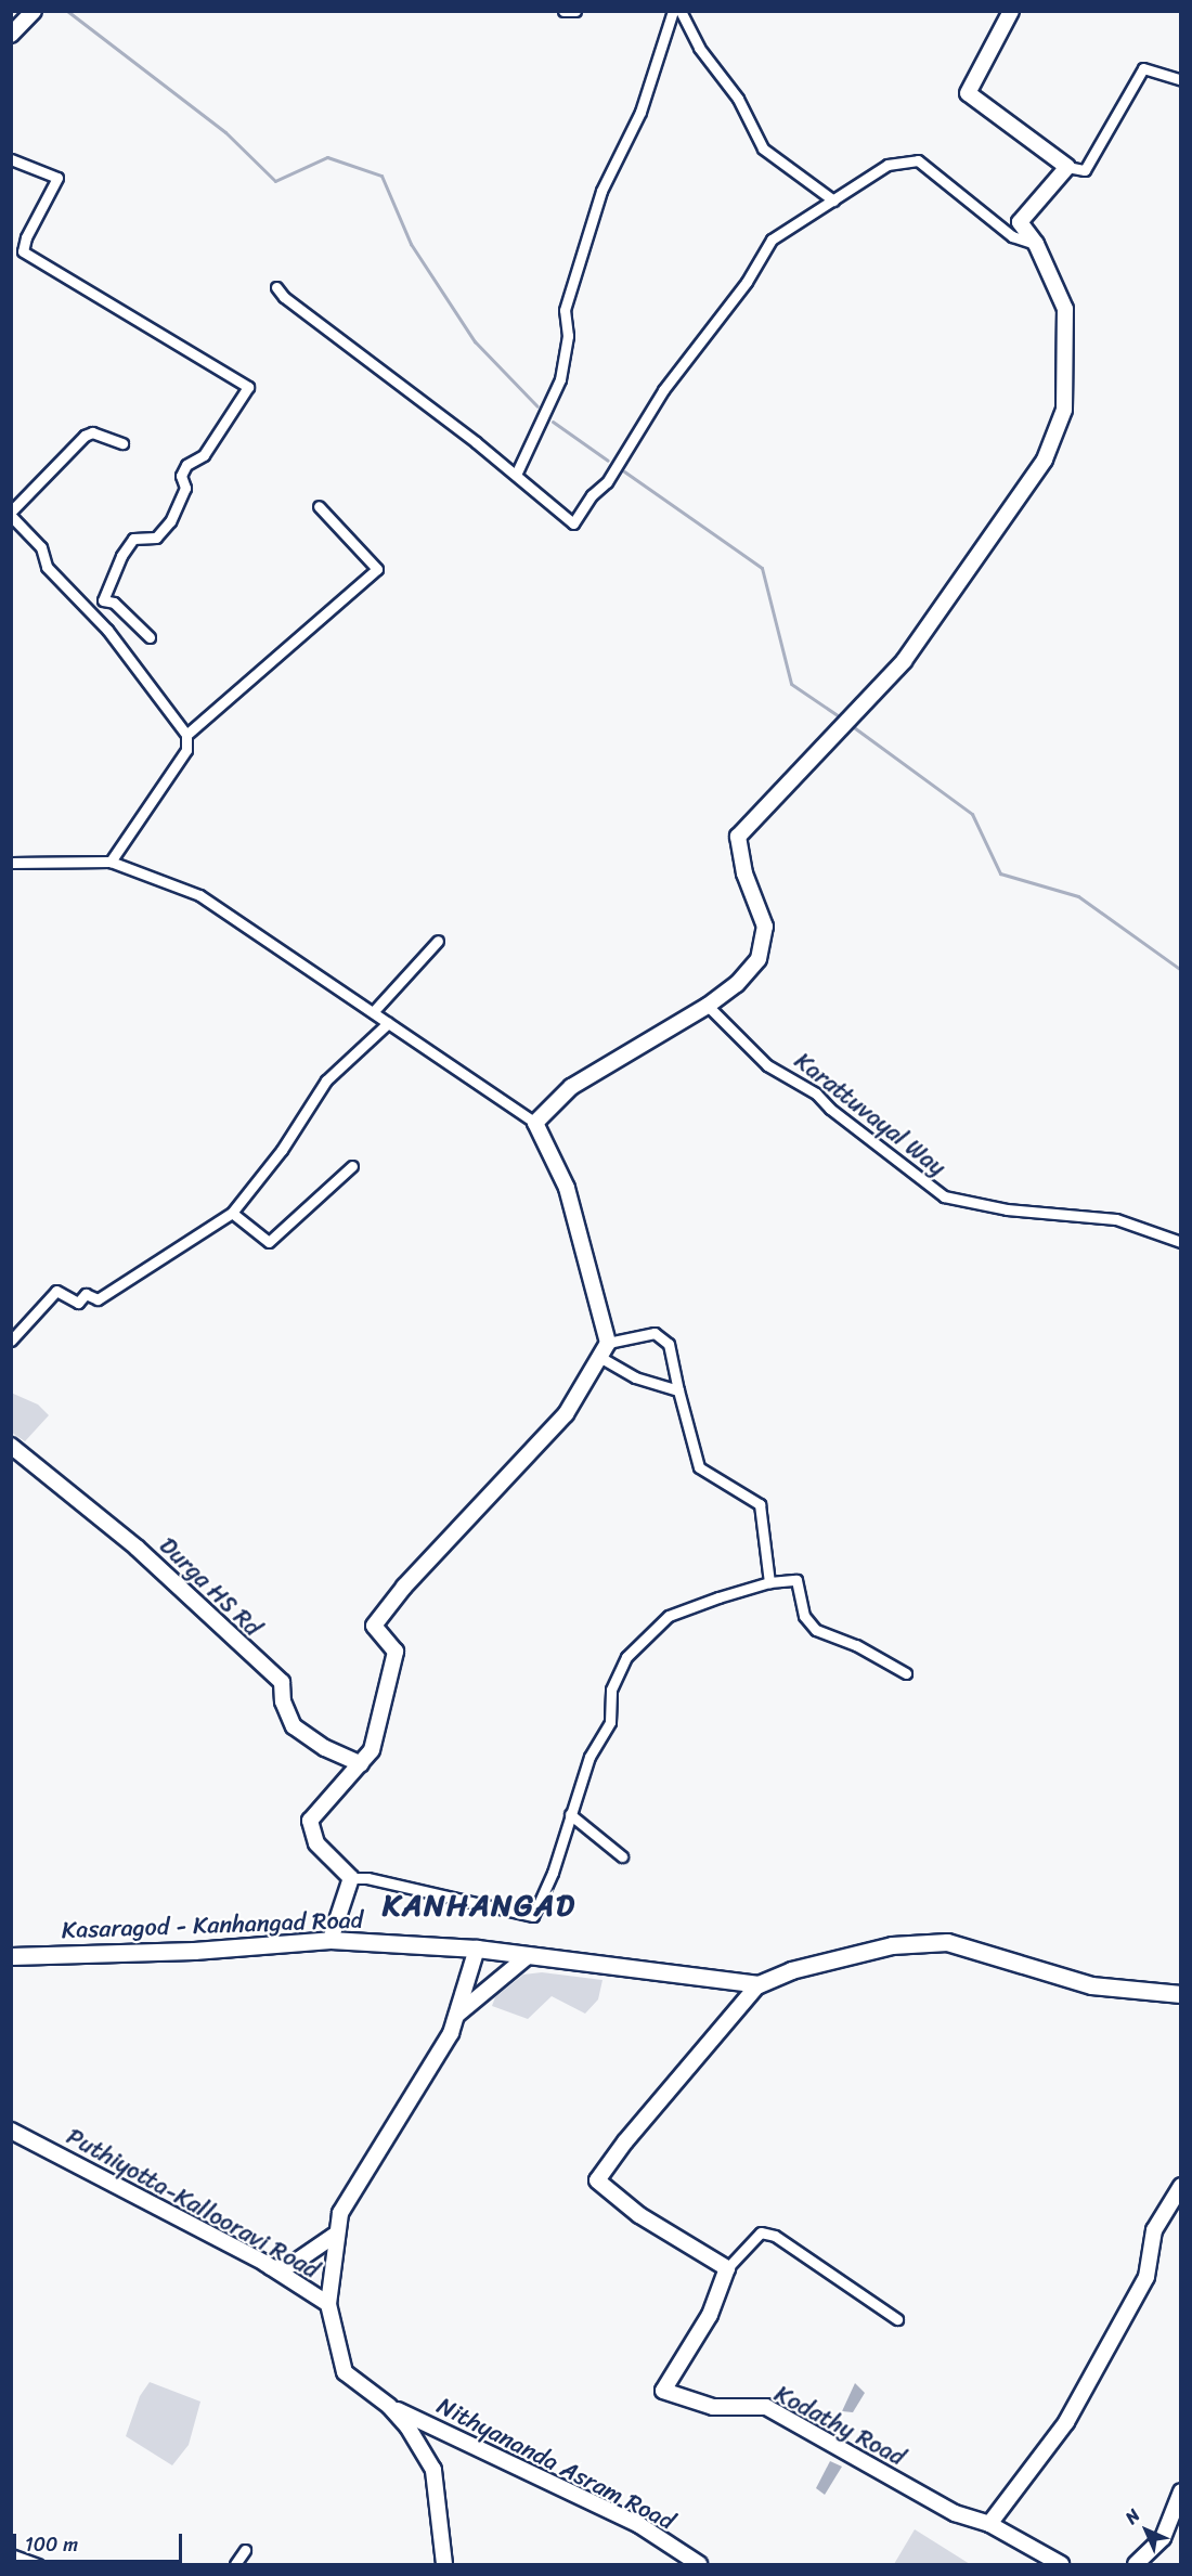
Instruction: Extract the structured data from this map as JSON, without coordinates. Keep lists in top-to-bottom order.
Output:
{
  "streets": {
    "main road": ["Kasaragod - Kanhangad Road"],
    "street": [
      "Karattuvayal Way",
      "Durga HS Rd",
      "Puthiyotta-Kallooravi Road",
      "Kodathy Road",
      "Nithyananda Asram Road"
    ]
  },
  "crossings": [
    ["Puthiyotta-Kallooravi Road", "Nithyananda Asram Road"]
  ],
  "districts": ["KANHANGAD"],
  "scale_bar": "100 m",
  "north": "top left"
}
